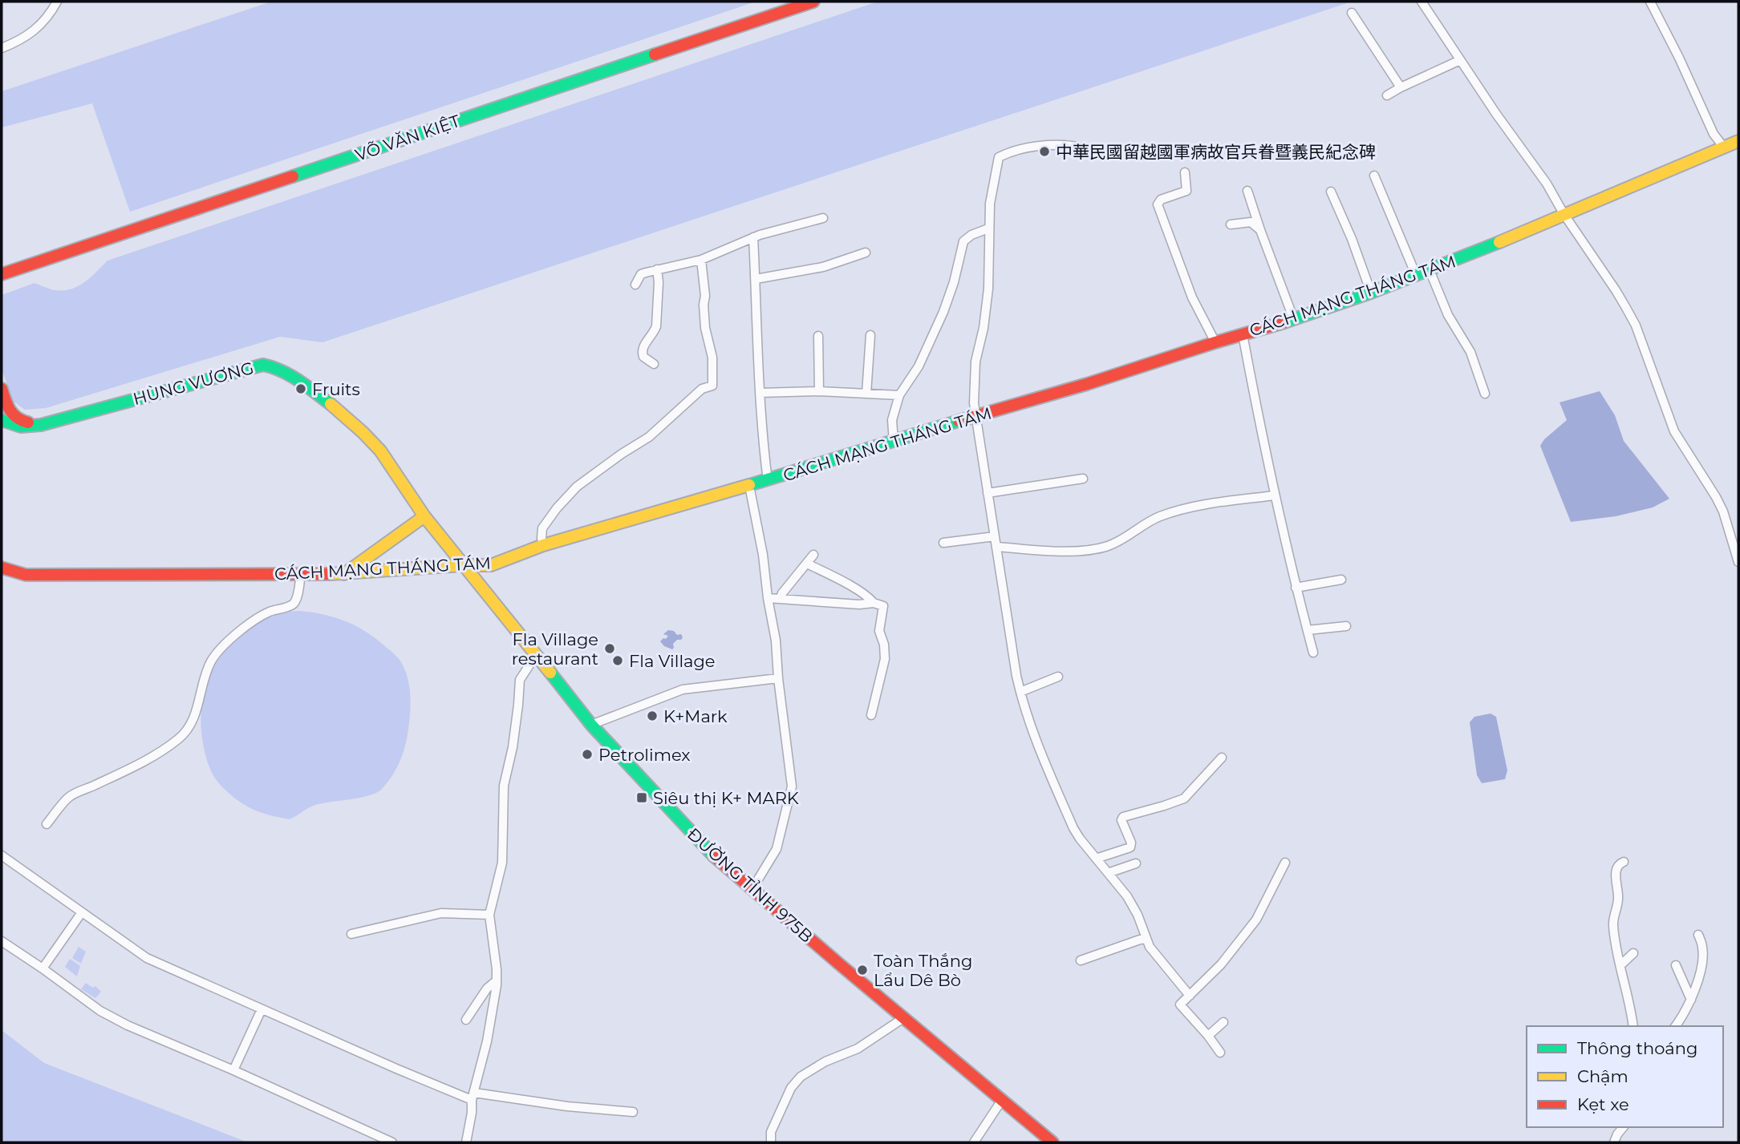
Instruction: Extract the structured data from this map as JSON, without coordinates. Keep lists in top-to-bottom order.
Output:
{
  "streets": {
    "street": [
      "VÕ VĂN KIỆT",
      "CÁCH MẠNG THÁNG TÁM",
      "HÙNG VƯƠNG",
      "ĐƯỜNG TỈNH 975B"
    ]
  },
  "crossings": [
    ["CÁCH MẠNG THÁNG TÁM", "HÙNG VƯƠNG"],
    ["CÁCH MẠNG THÁNG TÁM", "ĐƯỜNG TỈNH 975B"],
    ["HÙNG VƯƠNG", "ĐƯỜNG TỈNH 975B"]
  ],
  "places": {
    "other": [
      "中華民國留越國軍病故官兵眷暨義民紀念碑",
      "Fruits",
      "Fla Village restaurant",
      "Fla Village",
      "K+Mark",
      "Petrolimex",
      "Toàn Thắng Lẩu Dê Bò"
    ],
    "transit": ["Siêu thị K+ MARK"]
  },
  "legend": ["Thông thoáng", "Chậm", "Kẹt xe"]
}
